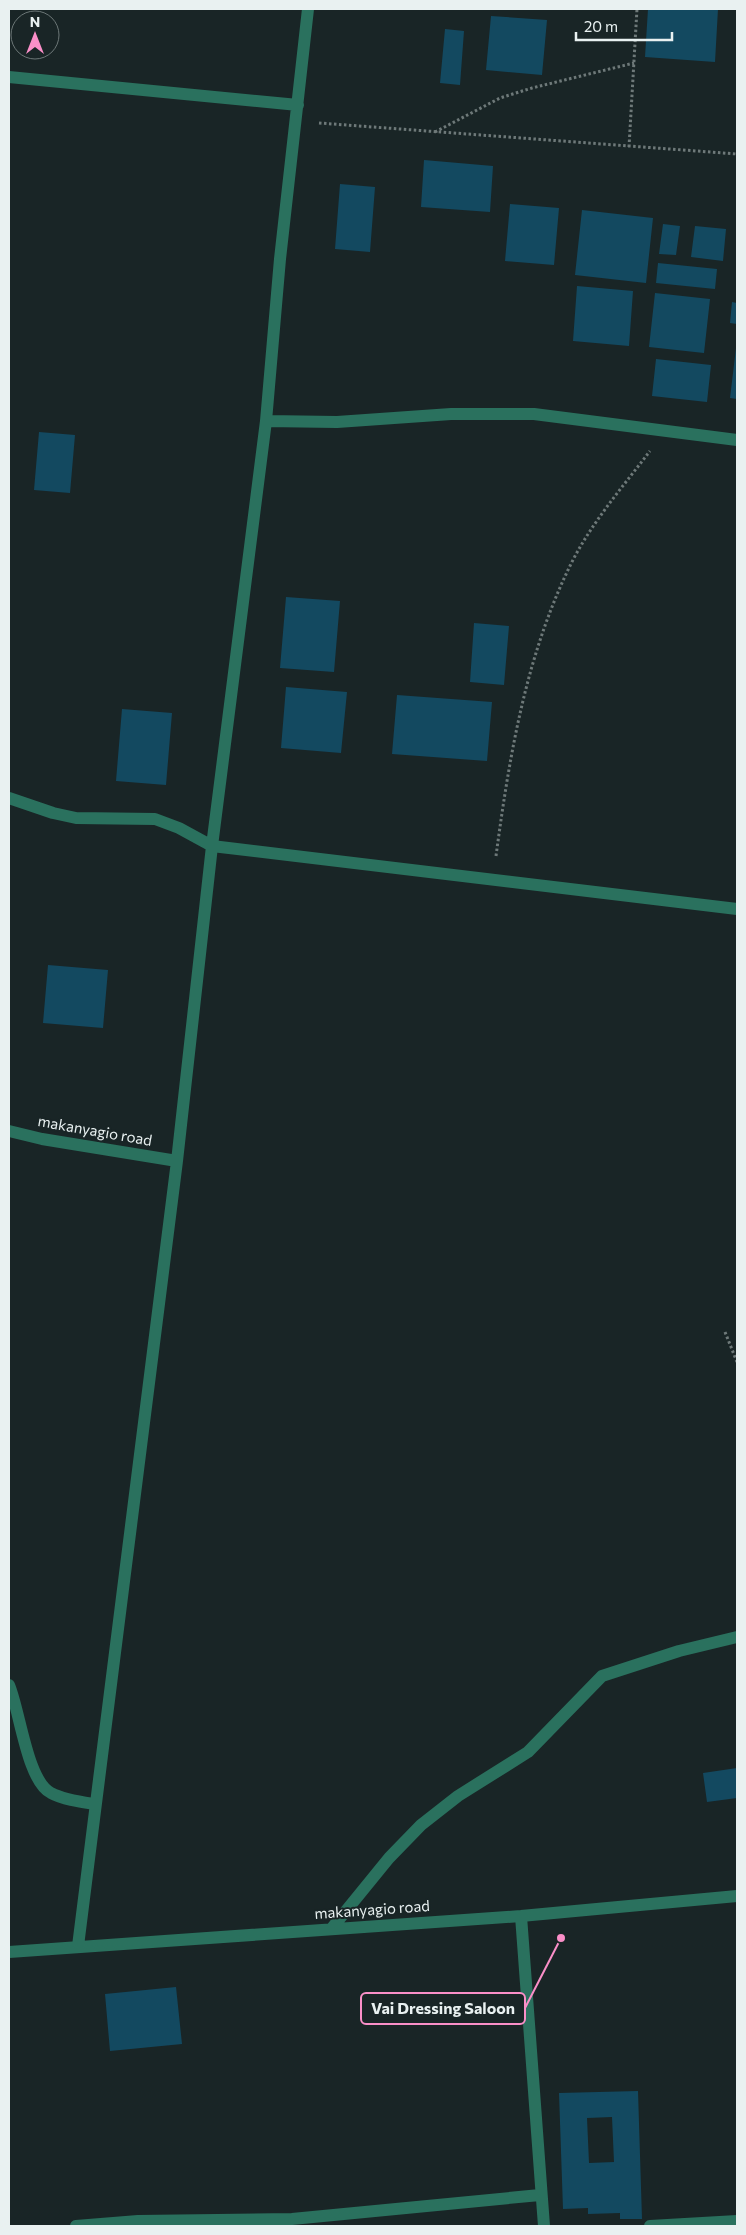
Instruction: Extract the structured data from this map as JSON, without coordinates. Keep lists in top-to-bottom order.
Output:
{
  "streets": {
    "street": ["makanyagio road"]
  },
  "places": ["Vai Dressing Saloon"],
  "scale_bar": "20 m",
  "north": "top"
}
